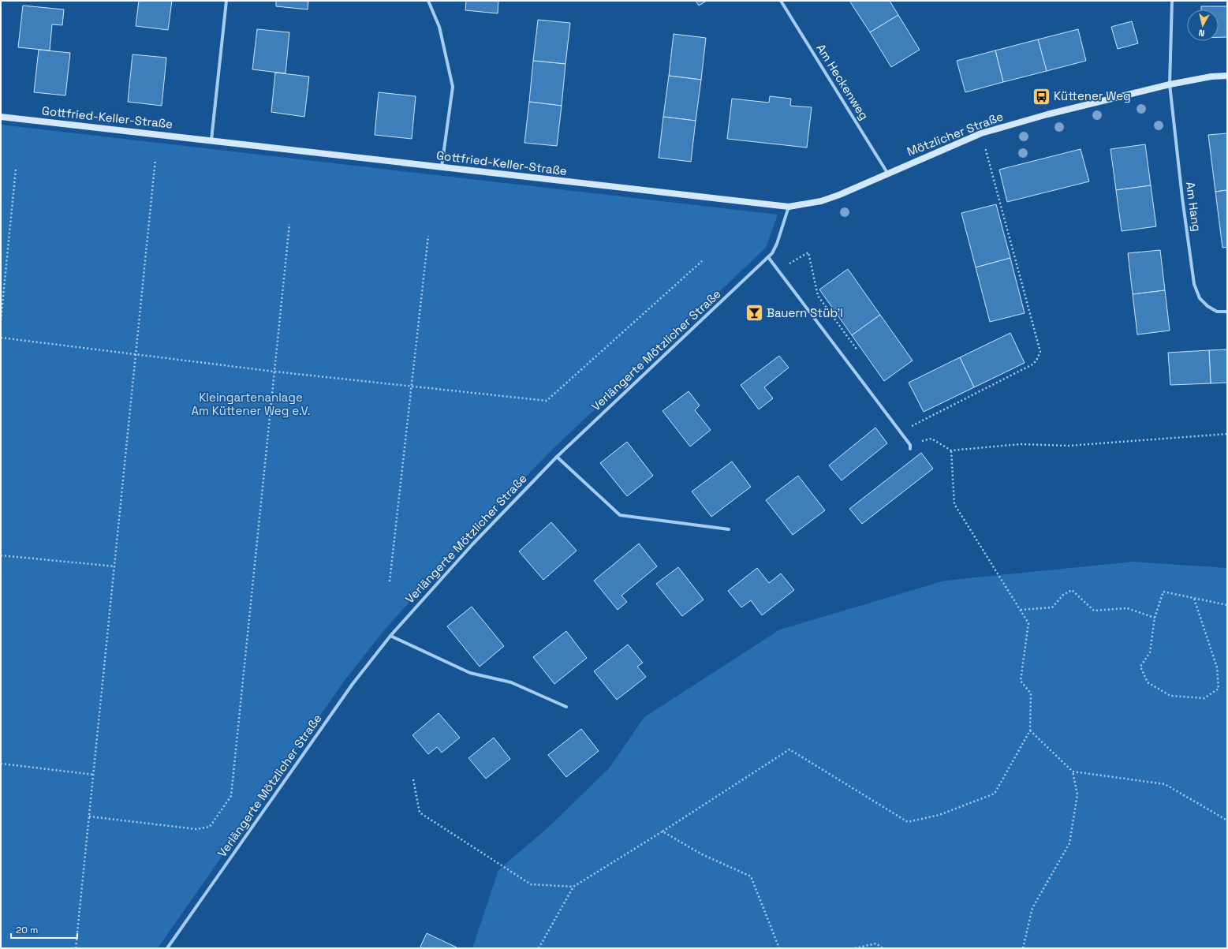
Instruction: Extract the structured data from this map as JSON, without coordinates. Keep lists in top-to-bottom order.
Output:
{
  "streets": {
    "street": [
      "Am Heckenweg",
      "Gottfried-Keller-Straße",
      "Mötzlicher Straße",
      "Am Hang",
      "Verlängerte Mötzlicher Straße"
    ]
  },
  "crossings": [
    ["Am Heckenweg", "Mötzlicher Straße"],
    ["Gottfried-Keller-Straße", "Mötzlicher Straße"],
    ["Gottfried-Keller-Straße", "Verlängerte Mötzlicher Straße"],
    ["Mötzlicher Straße", "Am Hang"],
    ["Mötzlicher Straße", "Verlängerte Mötzlicher Straße"]
  ],
  "parks": ["Kleingartenanlage Am Küttener Weg e.V."],
  "places": {
    "bus stop": ["Küttener Weg"],
    "bar": ["Bauern Stüb'l"]
  },
  "scale_bar": "20 m",
  "north": "bottom"
}
